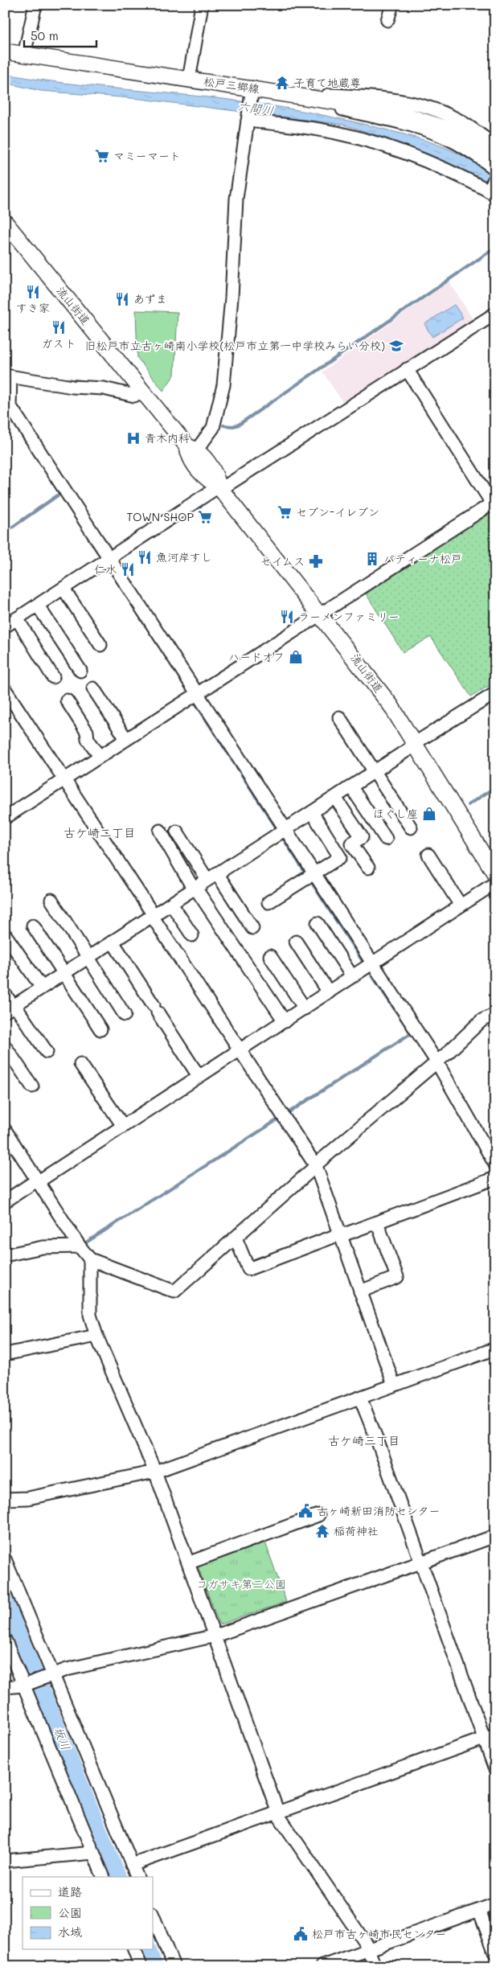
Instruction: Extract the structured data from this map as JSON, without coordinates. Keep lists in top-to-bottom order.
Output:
{
  "streets": {
    "main road": ["松戸三郷線", "流山街道"]
  },
  "districts": ["古ケ崎二丁目", "古ケ崎三丁目"],
  "water": ["六間川", "坂川"],
  "parks": ["コガサキ第二公園"],
  "places": {
    "temple": ["子育て地蔵尊", "稲荷神社"],
    "supermarket": ["マミーマート", "セブン-イレブン", "TOWN SHOP"],
    "restaurant": [
      "すき家",
      "あずま",
      "ガスト",
      "魚河岸すし",
      "仁水",
      "ラーメンファミリー"
    ],
    "school or university": ["旧松戸市立古ヶ崎南小学校(松戸市立第一中学校みらい分校)"],
    "hospital": ["青木内科"],
    "building": ["パティーナ松戸"],
    "pharmacy": ["セイムス"],
    "shop": ["ハードオフ", "ほぐし座"],
    "public building": ["古ヶ崎新田消防センター", "松戸市古ヶ崎市民センター"]
  },
  "legend": ["道路", "公園", "水域"],
  "scale_bar": "50 m"
}
